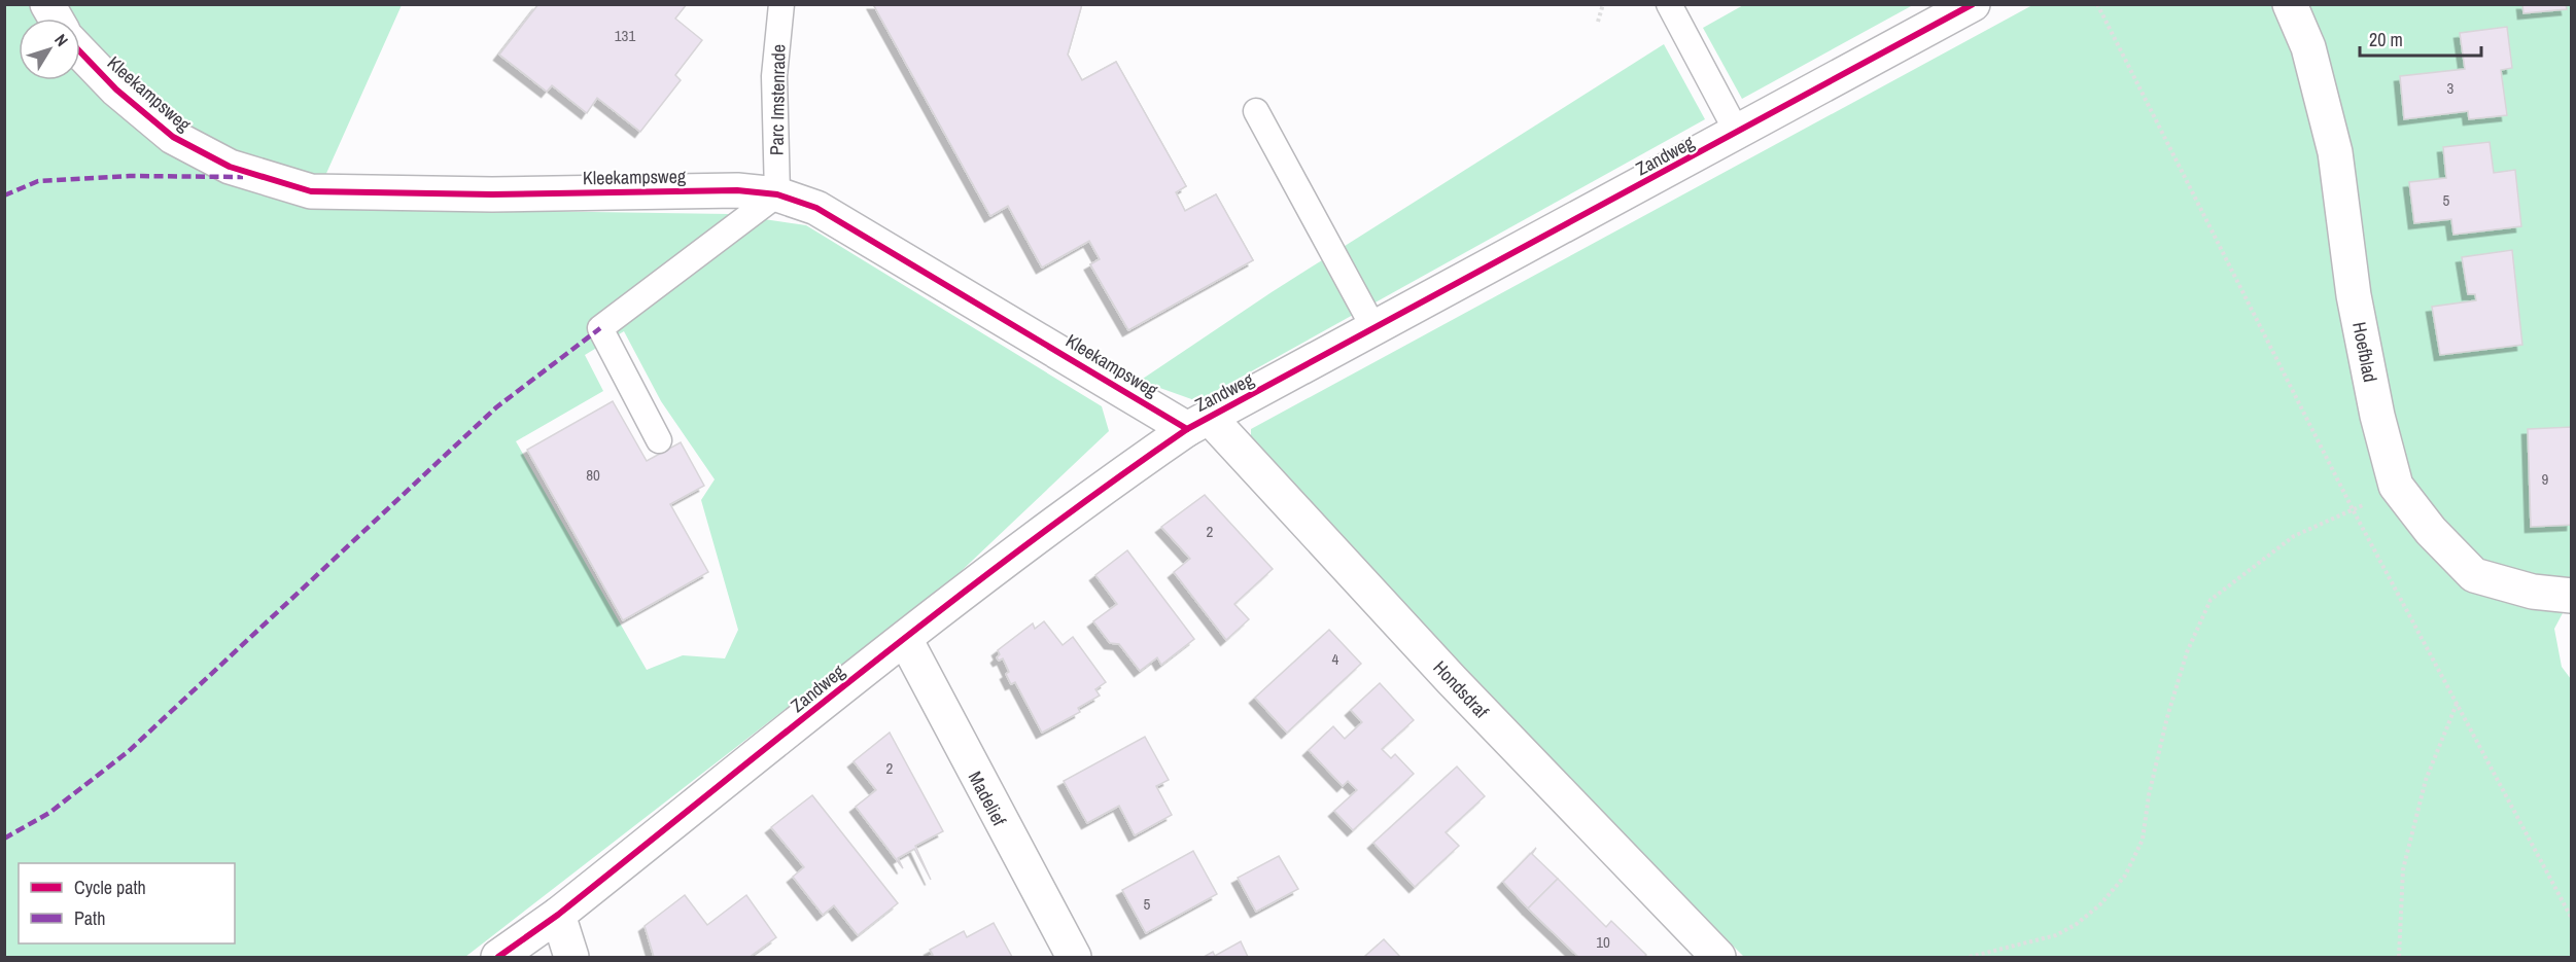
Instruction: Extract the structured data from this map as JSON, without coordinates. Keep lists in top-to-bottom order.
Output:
{
  "streets": {
    "street": [
      "Kleekampsweg",
      "Zandweg",
      "Hoefblad",
      "Hondsdraf",
      "Madelief"
    ],
    "lane": ["Parc Imstenrade"]
  },
  "crossings": [
    ["Kleekampsweg", "Parc Imstenrade"],
    ["Kleekampsweg", "Zandweg"],
    ["Kleekampsweg", "Hondsdraf"],
    ["Zandweg", "Hondsdraf"],
    ["Zandweg", "Madelief"]
  ],
  "house_numbers": [
    "131",
    "3",
    "5",
    "80",
    "9",
    "2",
    "4",
    "2",
    "5",
    "10"
  ],
  "legend": ["Cycle path", "Path"],
  "scale_bar": "20 m",
  "north": "top right"
}
